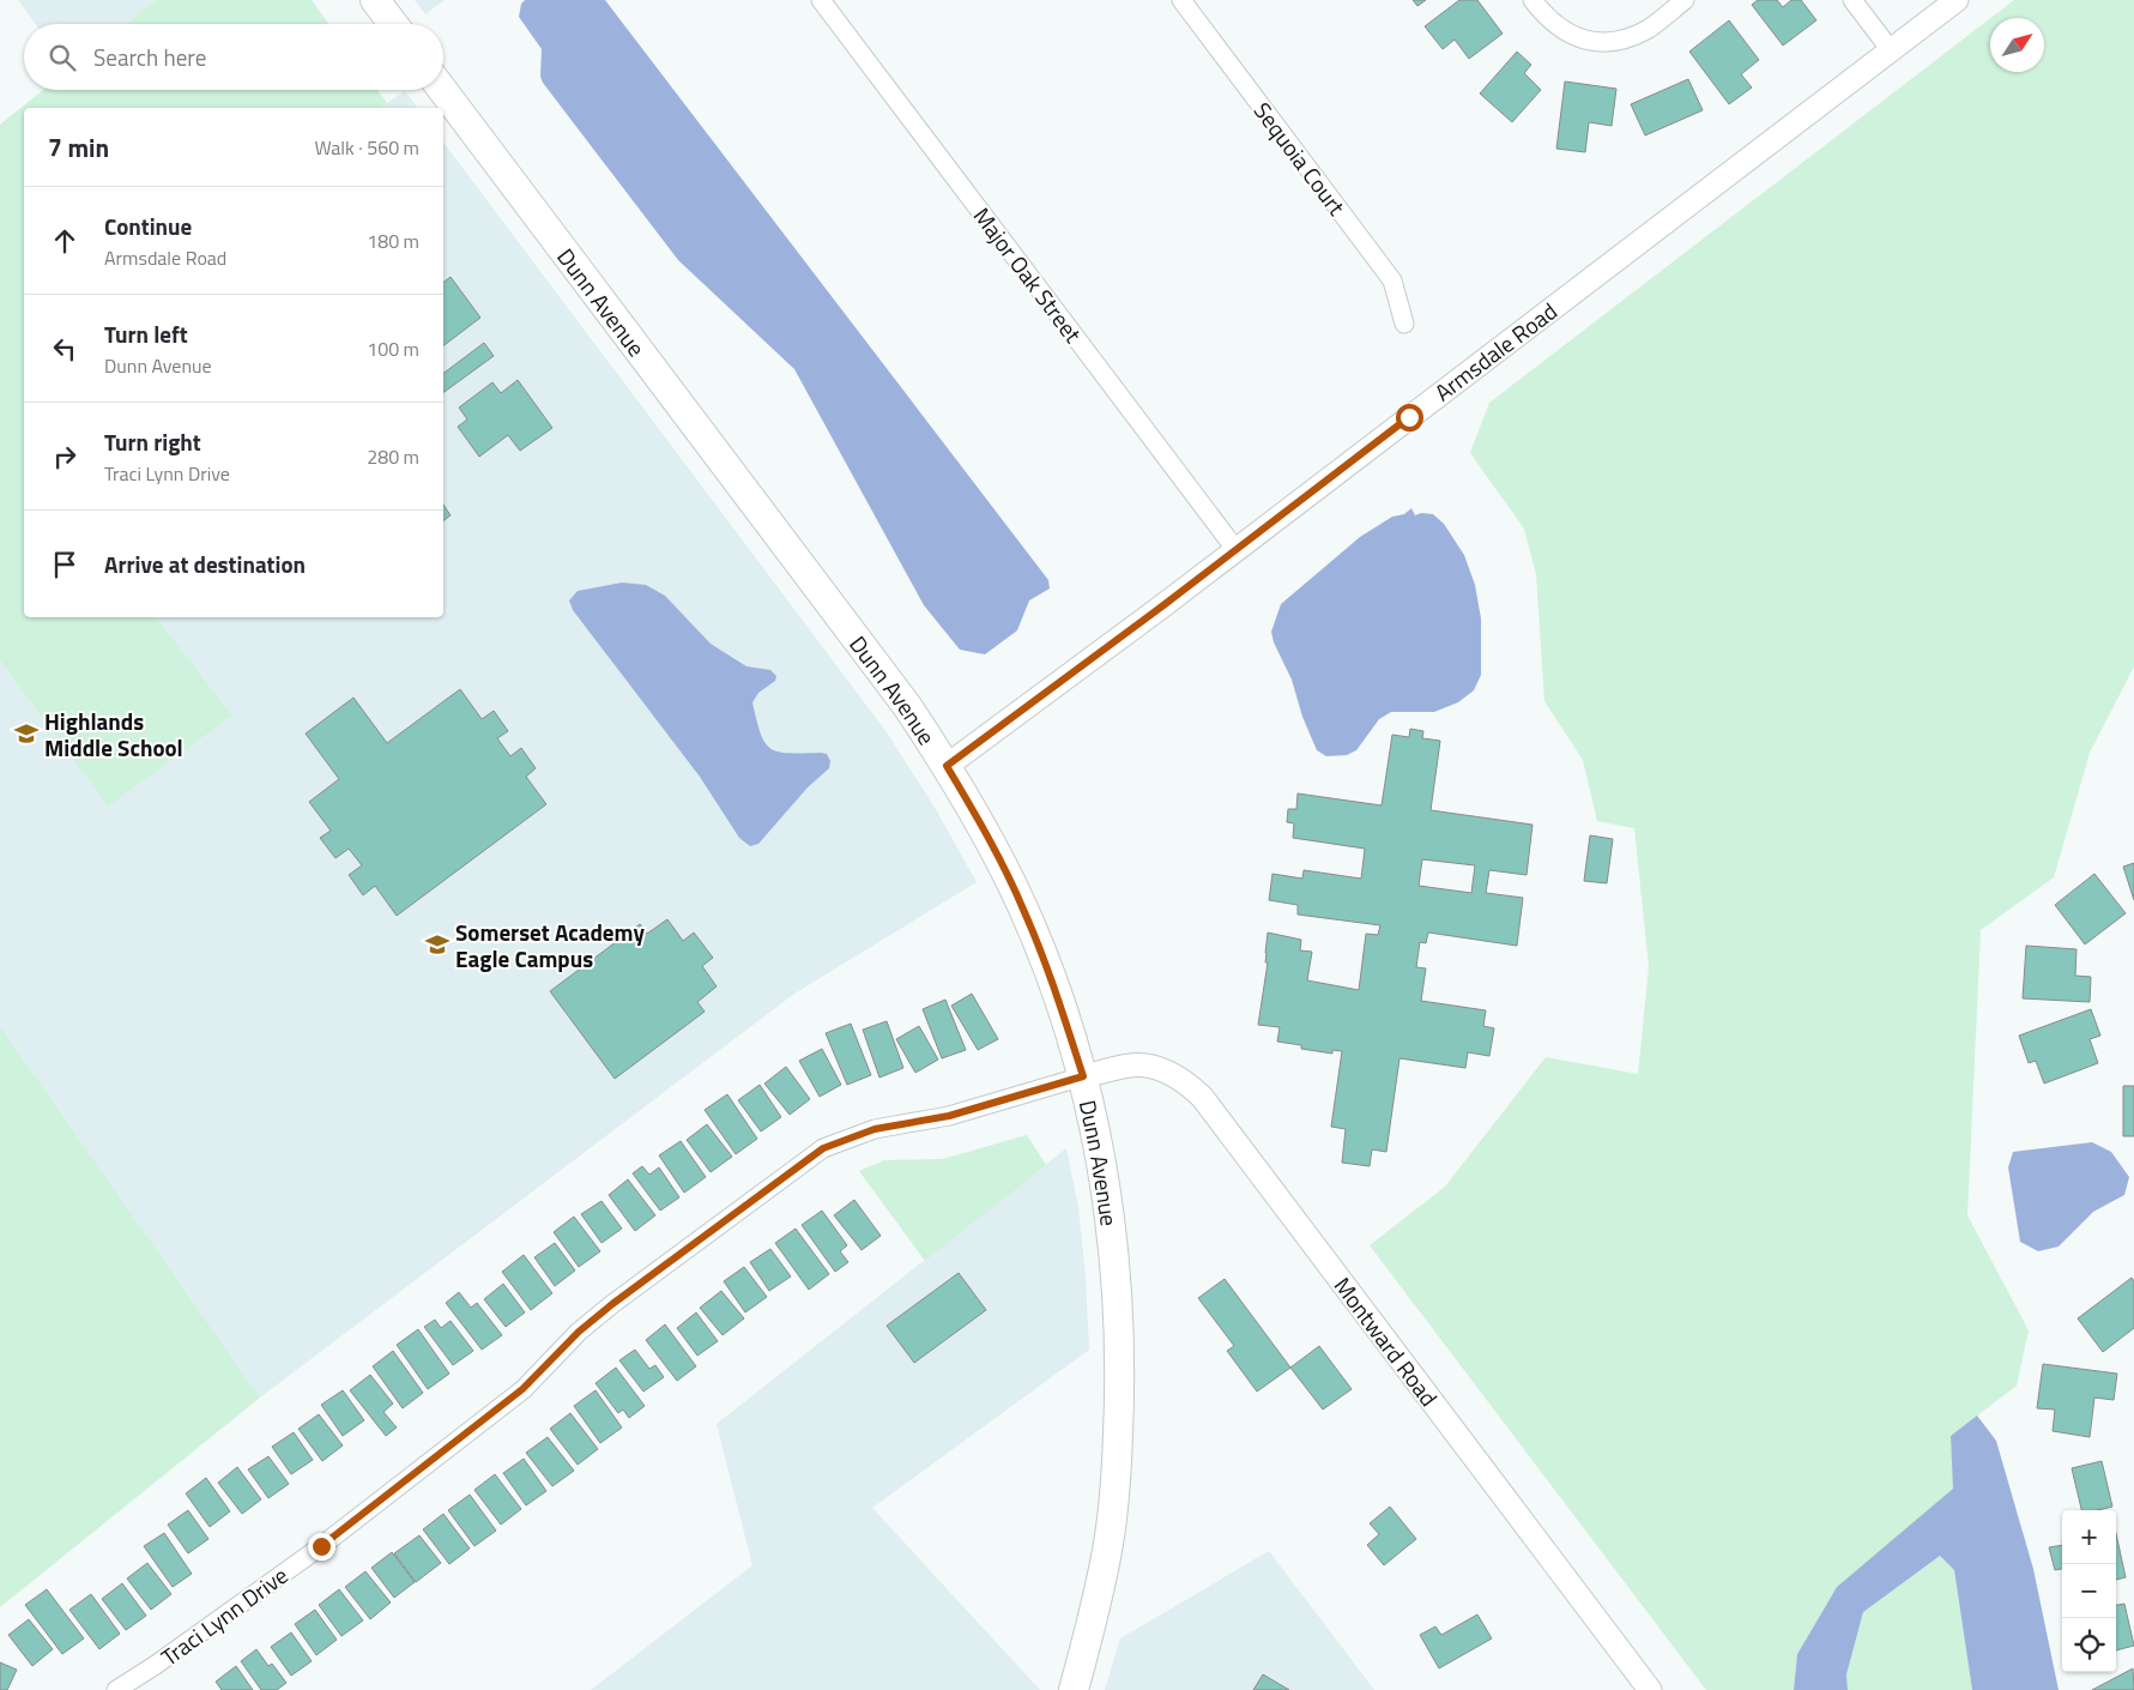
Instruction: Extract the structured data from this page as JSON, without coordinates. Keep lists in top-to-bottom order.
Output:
{
  "streets": {
    "main road": ["Dunn Avenue"],
    "street": [
      "Sequoia Court",
      "Major Oak Street",
      "Armsdale Road",
      "Montward Road",
      "Traci Lynn Drive"
    ]
  },
  "crossings": [
    ["Major Oak Street", "Armsdale Road"],
    ["Dunn Avenue", "Armsdale Road"],
    ["Dunn Avenue", "Montward Road"],
    ["Dunn Avenue", "Traci Lynn Drive"],
    ["Montward Road", "Traci Lynn Drive"]
  ],
  "places": {
    "school or university": ["Highlands Middle School", "Somerset Academy Eagle Campus"]
  },
  "north": "top right",
  "page": {
    "search": "Search here",
    "heading": ["7 min", "Walk · 560 m"],
    "list": [
      ["Continue", "Armsdale Road", "180 m"],
      ["Turn left", "Dunn Avenue", "100 m"],
      ["Turn right", "Traci Lynn Drive", "280 m"],
      "Arrive at destination"
    ],
    "map_buttons": ["+", "−"]
  }
}
